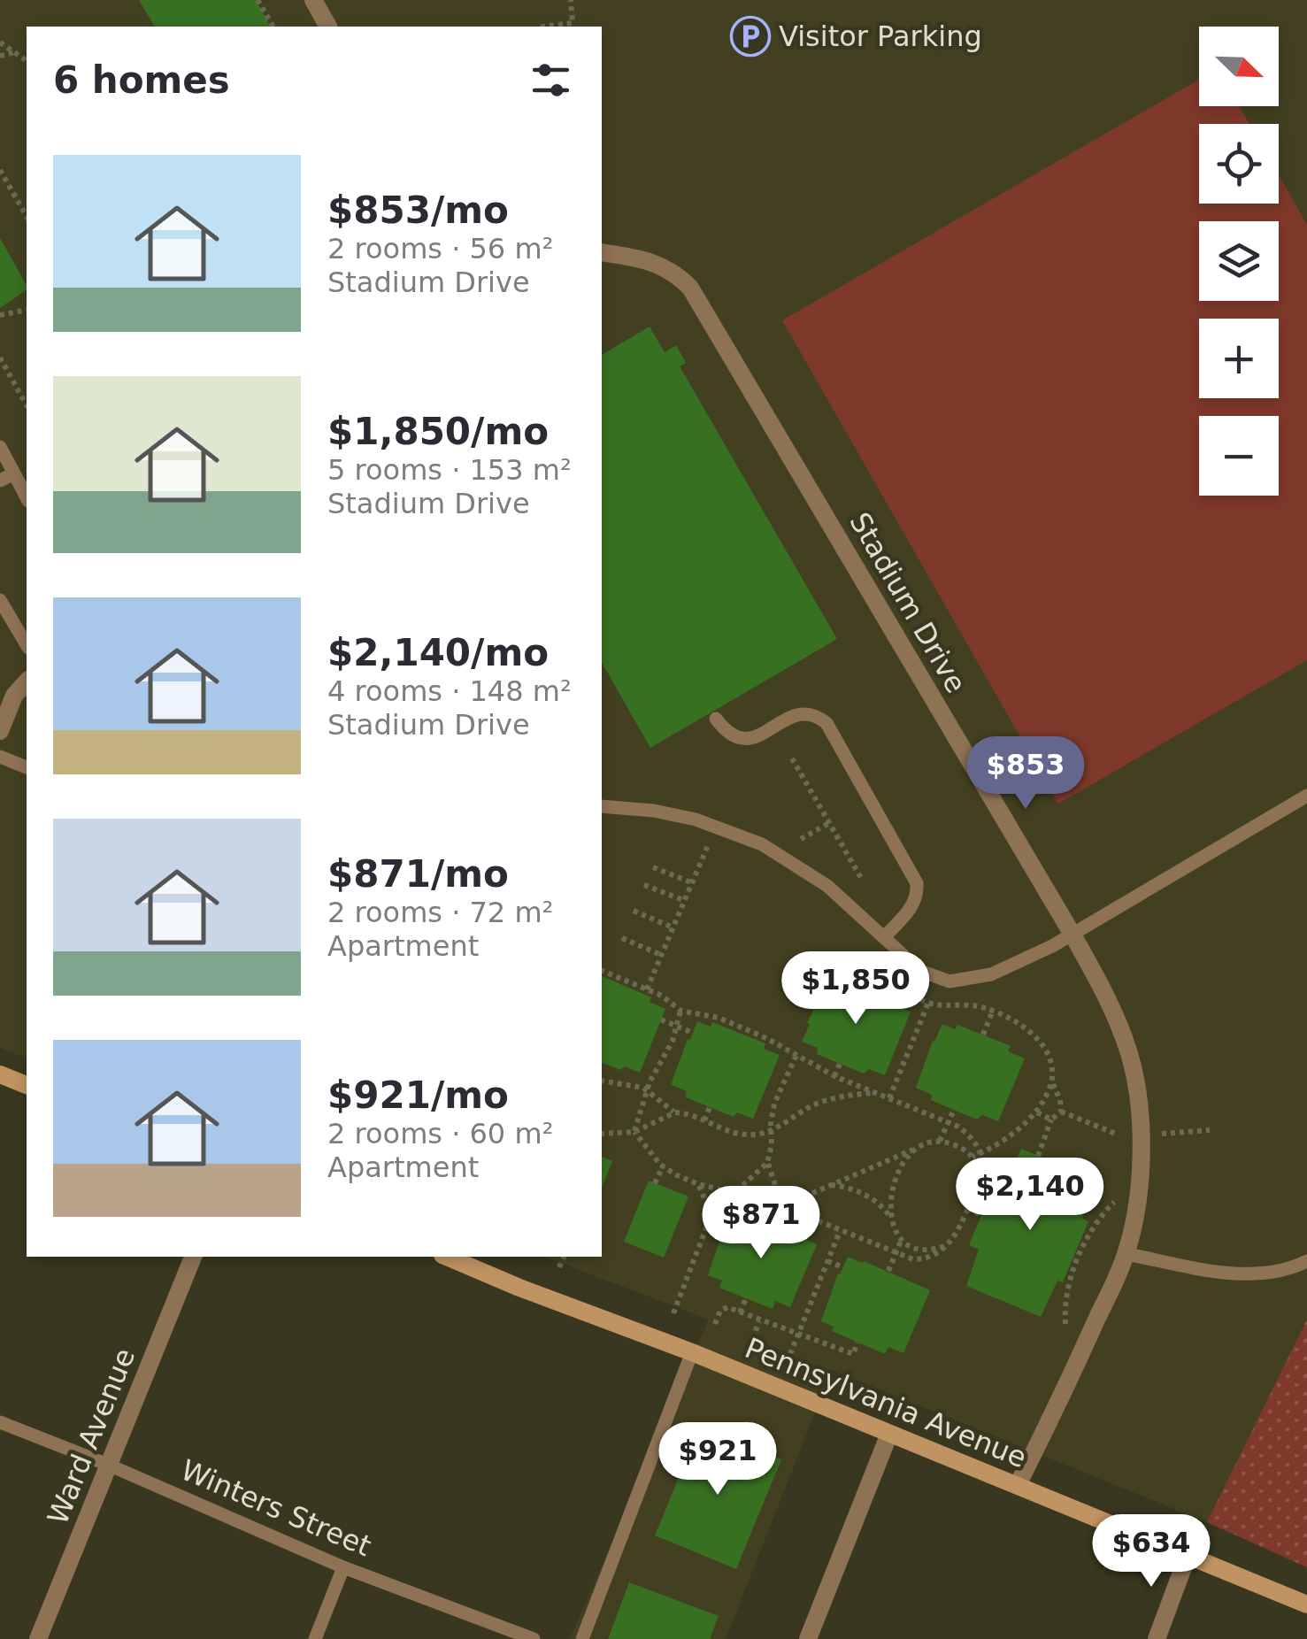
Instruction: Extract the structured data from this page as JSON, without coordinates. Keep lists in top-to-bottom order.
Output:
{
  "streets": {
    "main road": ["Pennsylvania Avenue"],
    "street": ["Stadium Drive", "Ward Avenue"],
    "lane": ["Winters Street"]
  },
  "crossings": [
    ["Stadium Drive", "Pennsylvania Avenue"],
    ["Ward Avenue", "Winters Street"]
  ],
  "places": {
    "parking": ["Visitor Parking"]
  },
  "north": "bottom right",
  "page": {
    "map_buttons": ["+", "−"],
    "heading": "6 homes",
    "list": [
      {
        "name": "$853/mo",
        "note": "2 rooms · 56 m² · Stadium Drive"
      },
      {
        "name": "$1,850/mo",
        "note": "5 rooms · 153 m² · Stadium Drive"
      },
      {
        "name": "$2,140/mo",
        "note": "4 rooms · 148 m² · Stadium Drive"
      },
      {
        "name": "$871/mo",
        "note": "2 rooms · 72 m² · Apartment"
      },
      {
        "name": "$921/mo",
        "note": "2 rooms · 60 m² · Apartment"
      }
    ],
    "price": [
      "$853",
      "$1,850",
      "$2,140",
      "$871",
      "$921",
      "$634"
    ]
  }
}
